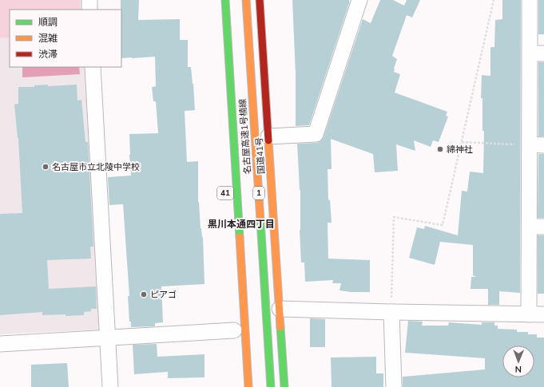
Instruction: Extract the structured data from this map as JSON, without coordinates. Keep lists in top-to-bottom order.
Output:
{
  "streets": {
    "highway": ["名古屋高速1号楠線", "国道41号", "1"]
  },
  "districts": ["黒川本通四丁目"],
  "places": ["綿神社", "名古屋市立北陵中学校", "ピアゴ"],
  "legend": ["順調", "混雑", "渋滞"],
  "north": "bottom"
}
